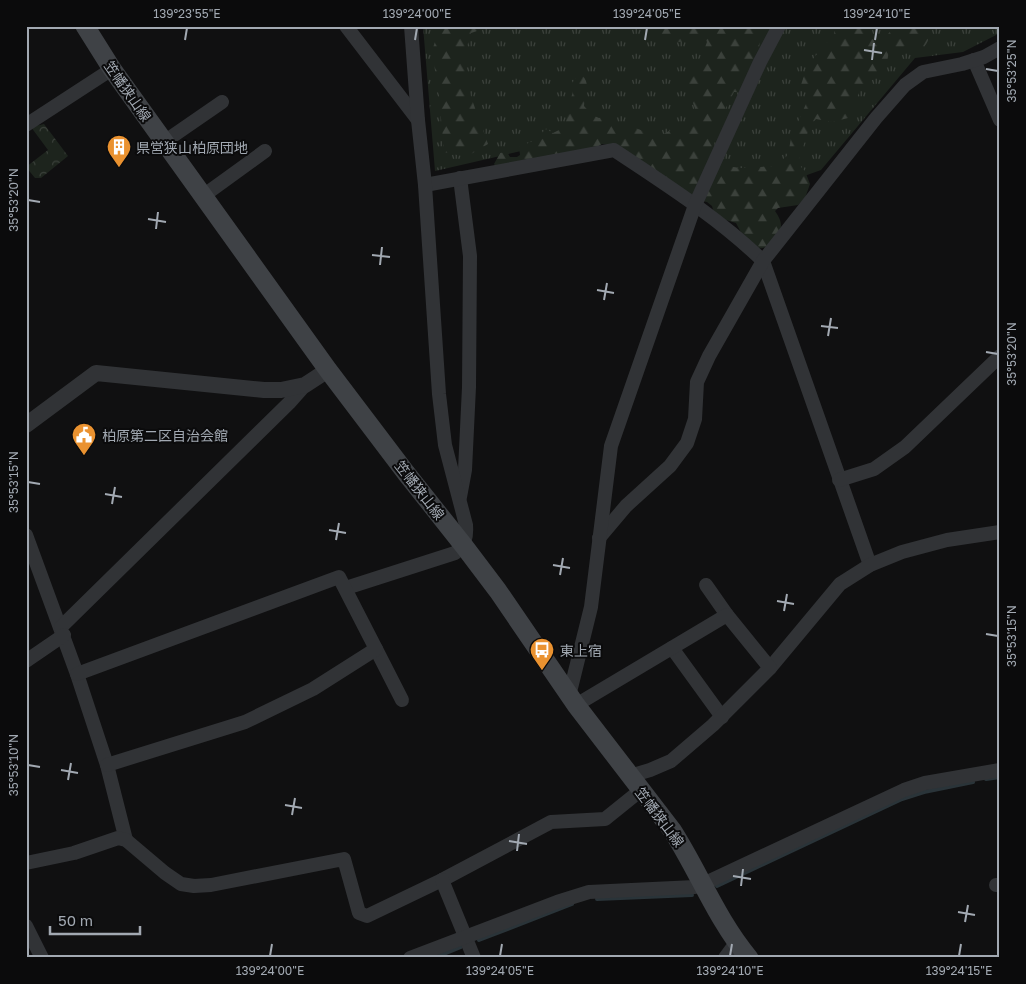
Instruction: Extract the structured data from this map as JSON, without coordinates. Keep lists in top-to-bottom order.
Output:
{
  "streets": {
    "main road": ["笠幡狭山線"]
  },
  "places": {
    "building": ["県営狭山柏原団地"],
    "public building": ["柏原第二区自治会館"],
    "bus stop": ["東上宿"]
  },
  "scale_bar": "50 m",
  "coordinates": [
    "139°23'55\"E",
    "139°24'00\"E",
    "139°24'05\"E",
    "139°24'10\"E",
    "35°53'25\"N",
    "35°53'20\"N",
    "35°53'15\"N",
    "35°53'10\"N",
    "139°24'15\"E"
  ]
}
